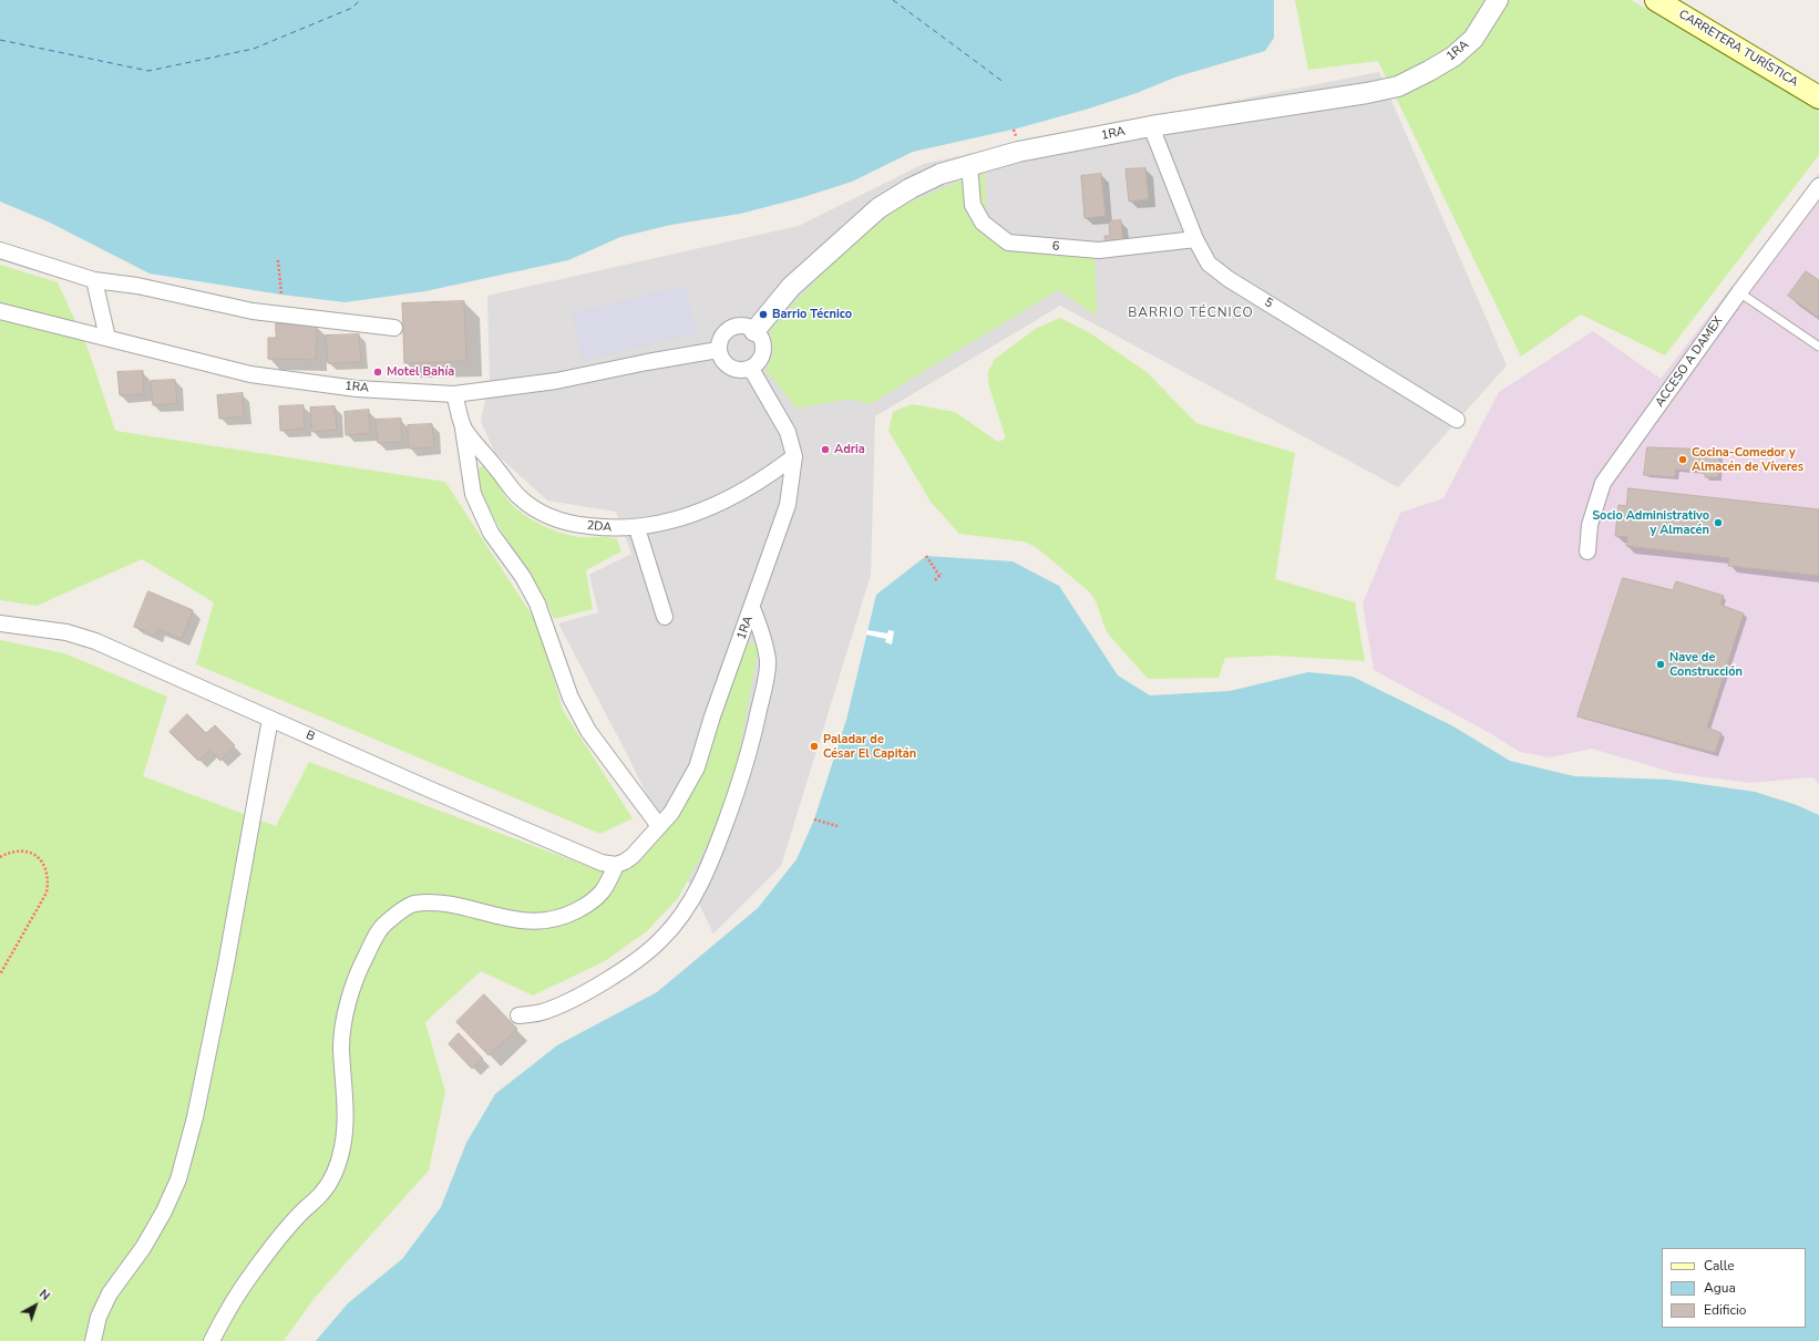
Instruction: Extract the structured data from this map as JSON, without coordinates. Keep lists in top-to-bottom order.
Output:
{
  "streets": {
    "main road": ["CARRETERA TURÍSTICA"],
    "street": [
      "1RA",
      "6",
      "5",
      "ACCESO A DAMEX",
      "2DA",
      "B"
    ]
  },
  "crossings": [
    ["1RA", "6"],
    ["1RA", "5"],
    ["1RA", "2DA"],
    ["1RA", "B"],
    ["6", "5"]
  ],
  "districts": ["BARRIO TÉCNICO"],
  "places": [
    "Barrio Técnico",
    "Motel Bahía",
    "Adria",
    "Cocina-Comedor y Almacén de Víveres",
    "Socio Administrativo y Almacén",
    "Nave de Construcción",
    "Paladar de César El Capitán"
  ],
  "legend": ["Calle", "Agua", "Edificio"],
  "north": "top right"
}
